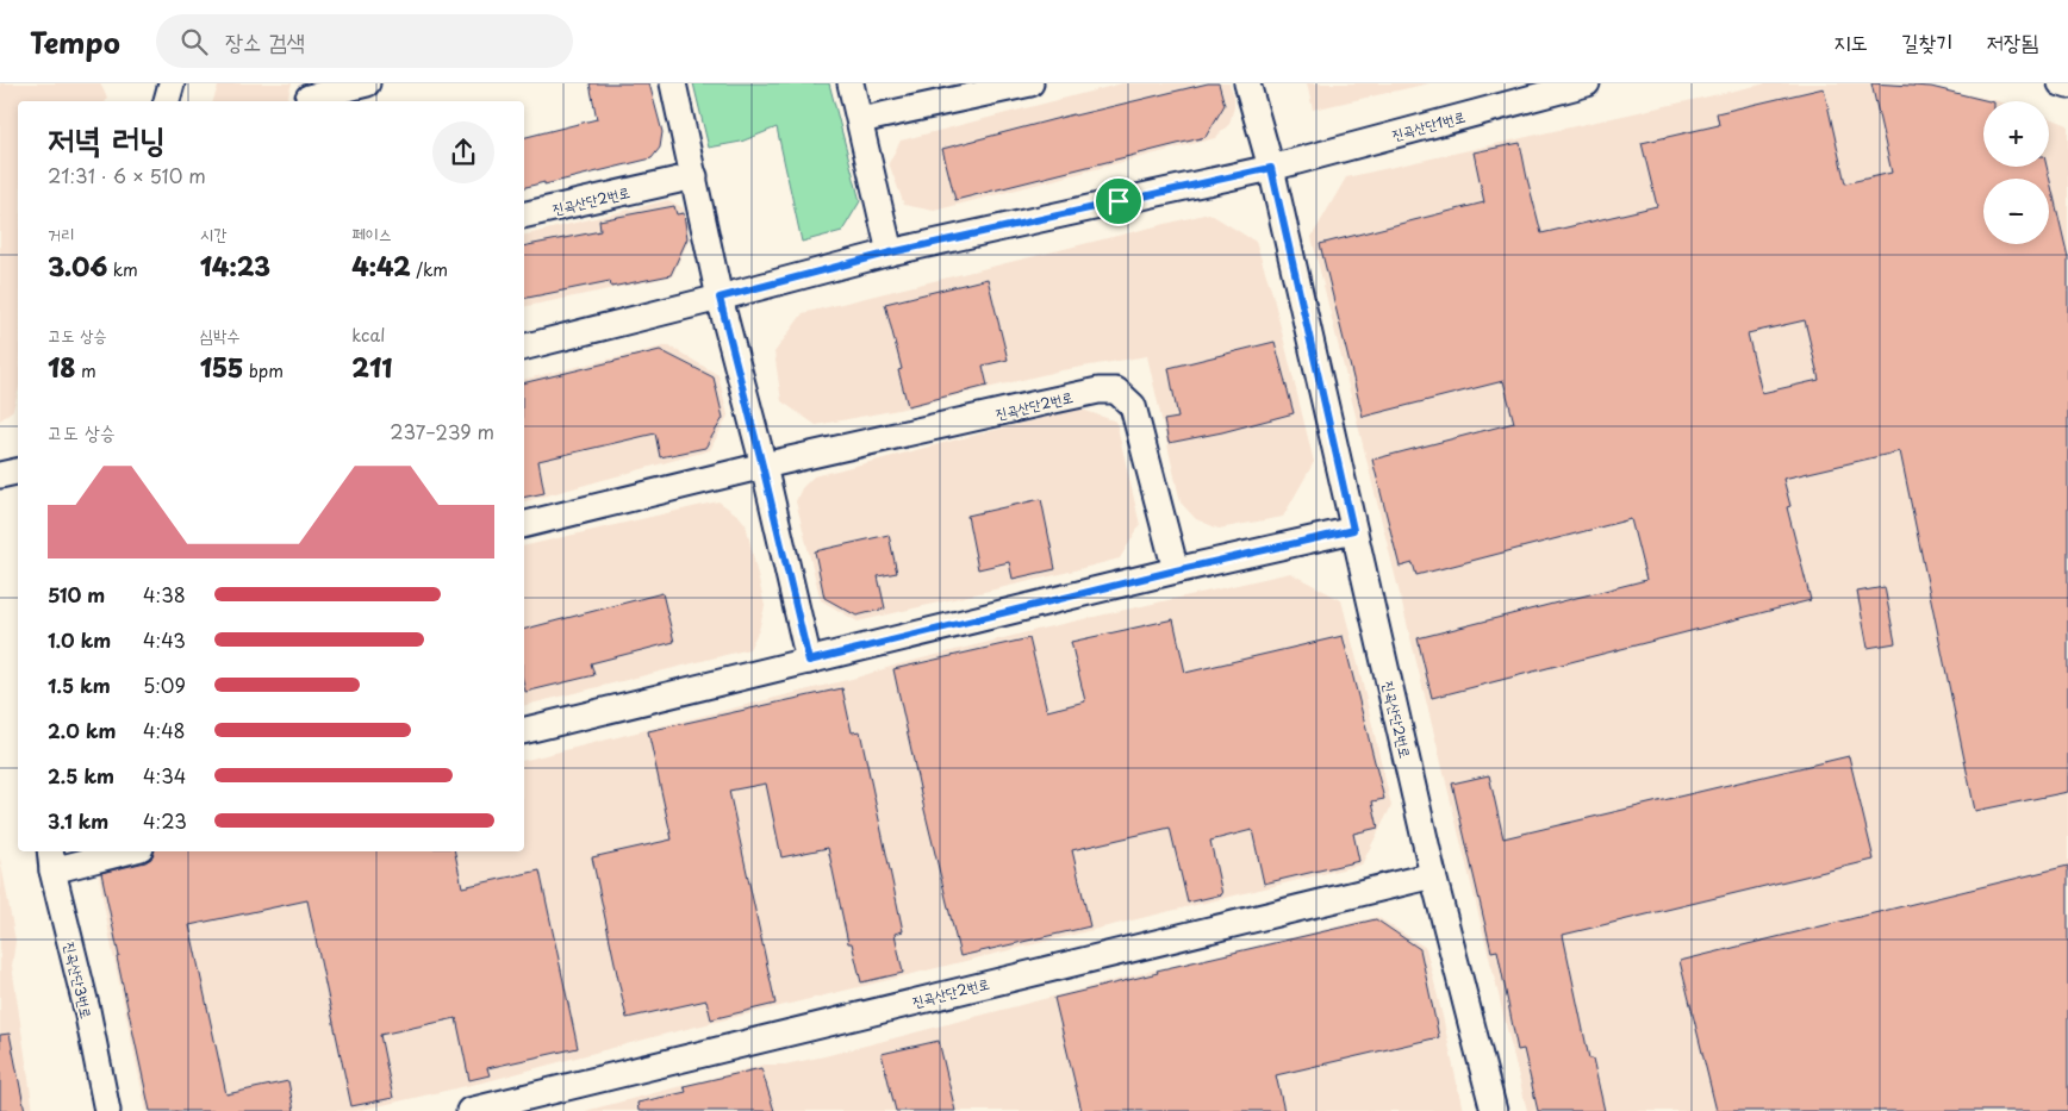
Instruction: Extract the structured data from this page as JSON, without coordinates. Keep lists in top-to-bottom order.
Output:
{
  "streets": {
    "street": ["진곡산단1번로", "진곡산단2번로", "진곡산단3번로"]
  },
  "crossings": [
    ["진곡산단1번로", "진곡산단2번로"]
  ],
  "page": {
    "header": "Tempo",
    "search": "장소 검색",
    "nav": ["지도", "길찾기", "저장됨"],
    "map_buttons": ["+", "−"],
    "heading": ["저녁 러닝", "21:31 · 6 × 510 m"],
    "stats": [
      ["거리", "3.06 km"],
      ["시간", "14:23"],
      ["페이스", "4:42 /km"],
      ["고도 상승", "18 m"],
      ["심박수", "155 bpm"],
      ["kcal", "211"]
    ],
    "chart": ["고도 상승", "237–239 m"],
    "list": [
      {
        "name": "510 m",
        "note": "4:38"
      },
      {
        "name": "1.0 km",
        "note": "4:43"
      },
      {
        "name": "1.5 km",
        "note": "5:09"
      },
      {
        "name": "2.0 km",
        "note": "4:48"
      },
      {
        "name": "2.5 km",
        "note": "4:34"
      },
      {
        "name": "3.1 km",
        "note": "4:23"
      }
    ]
  }
}
